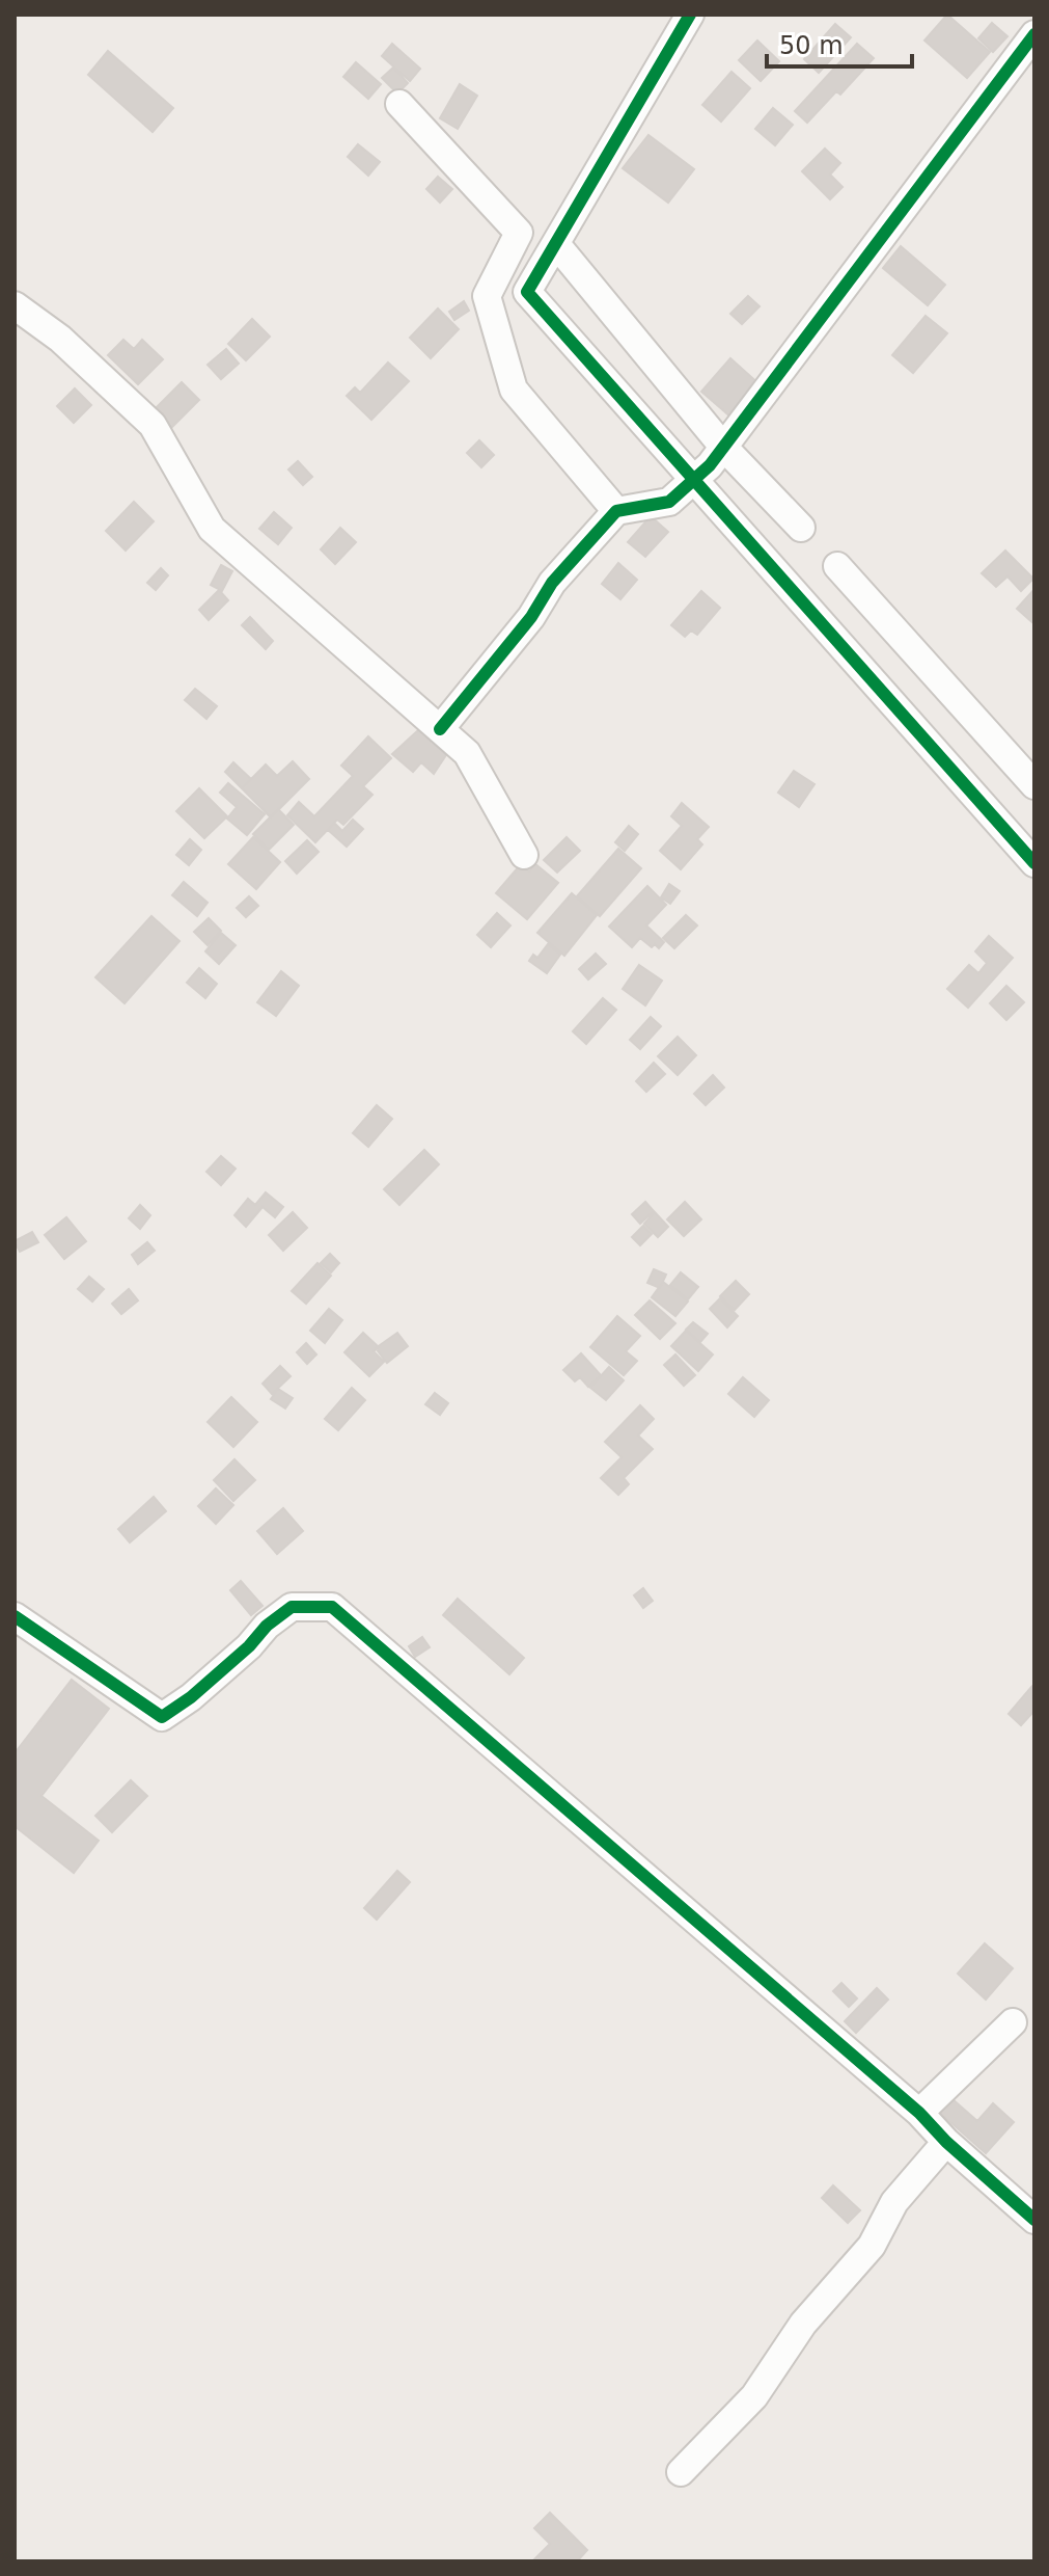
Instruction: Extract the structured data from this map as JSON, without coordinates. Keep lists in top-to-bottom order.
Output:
{
  "scale_bar": "50 m"
}
